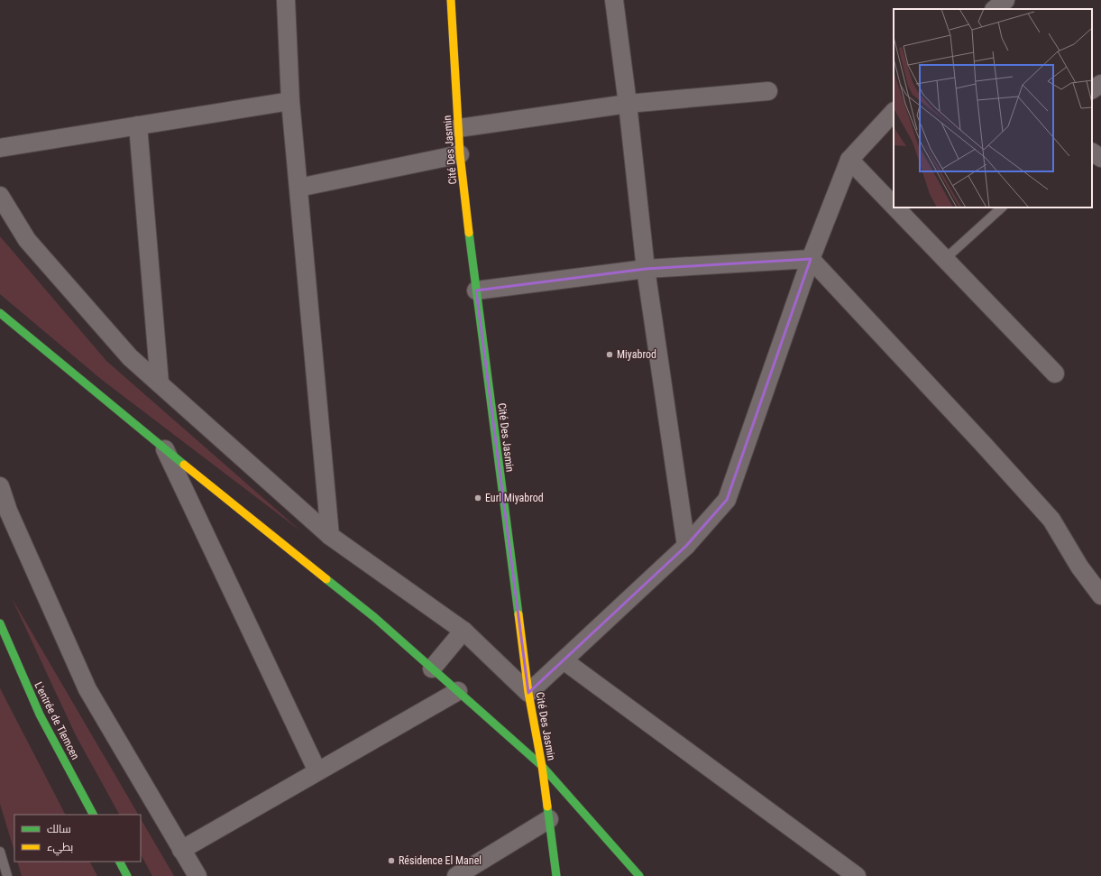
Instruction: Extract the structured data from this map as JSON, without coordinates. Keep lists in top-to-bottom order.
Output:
{
  "streets": {
    "main road": ["Cité Des Jasmin", "L'entrée de Tlemcen"]
  },
  "places": ["Miyabrod", "Eurl Miyabrod", "Résidence El Manel"],
  "legend": ["سالك", "بطيء"]
}
